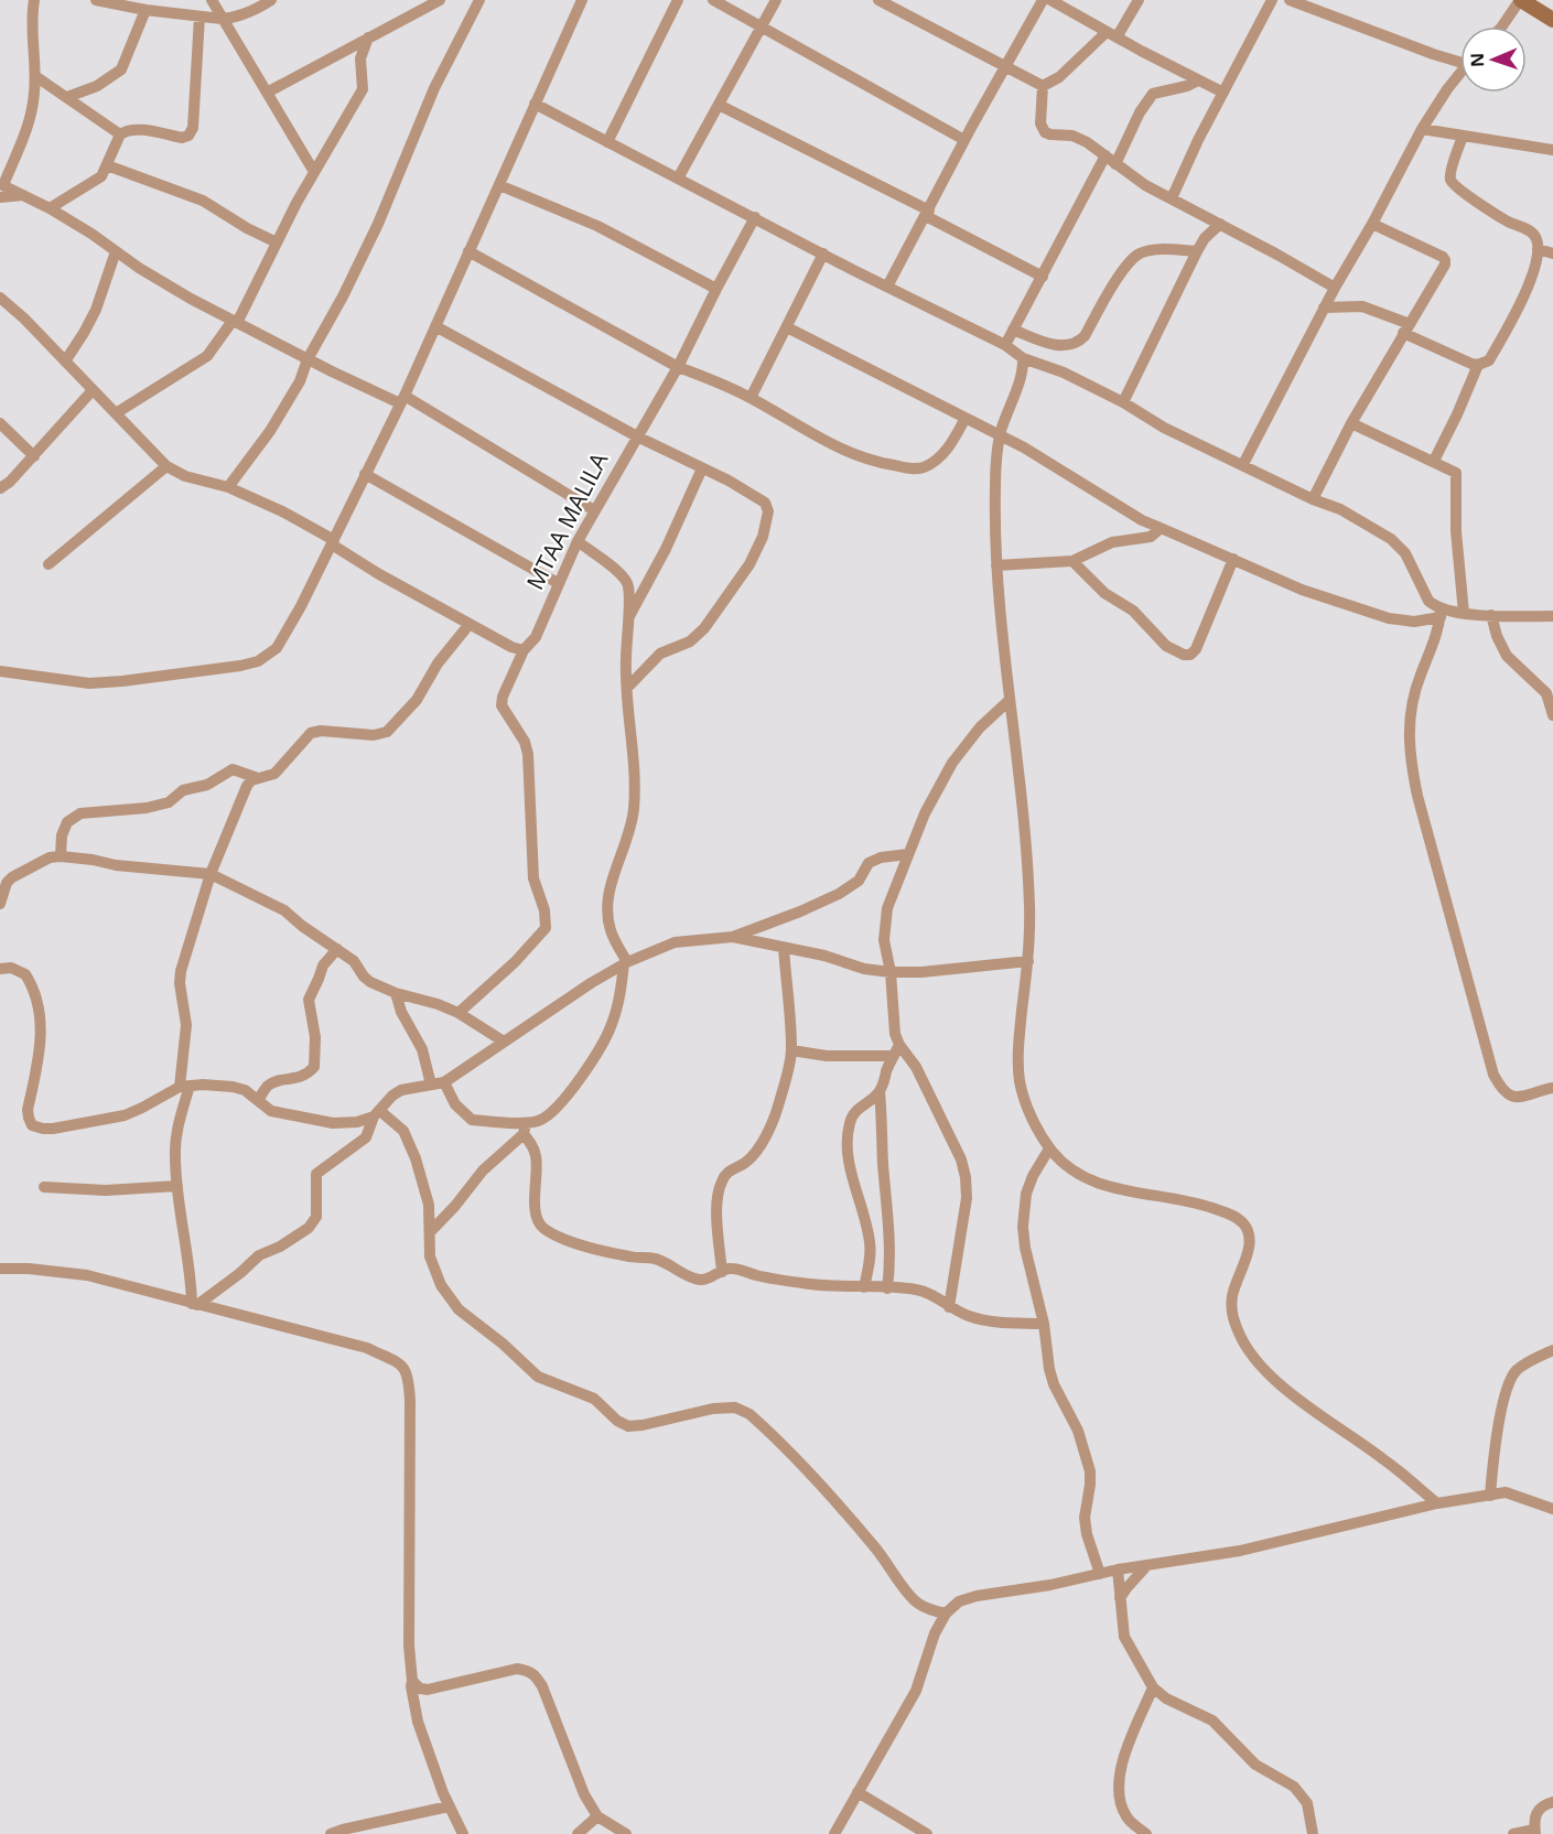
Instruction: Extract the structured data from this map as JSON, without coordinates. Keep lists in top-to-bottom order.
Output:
{
  "streets": {
    "street": ["MTAA MALILA"]
  },
  "north": "left"
}
